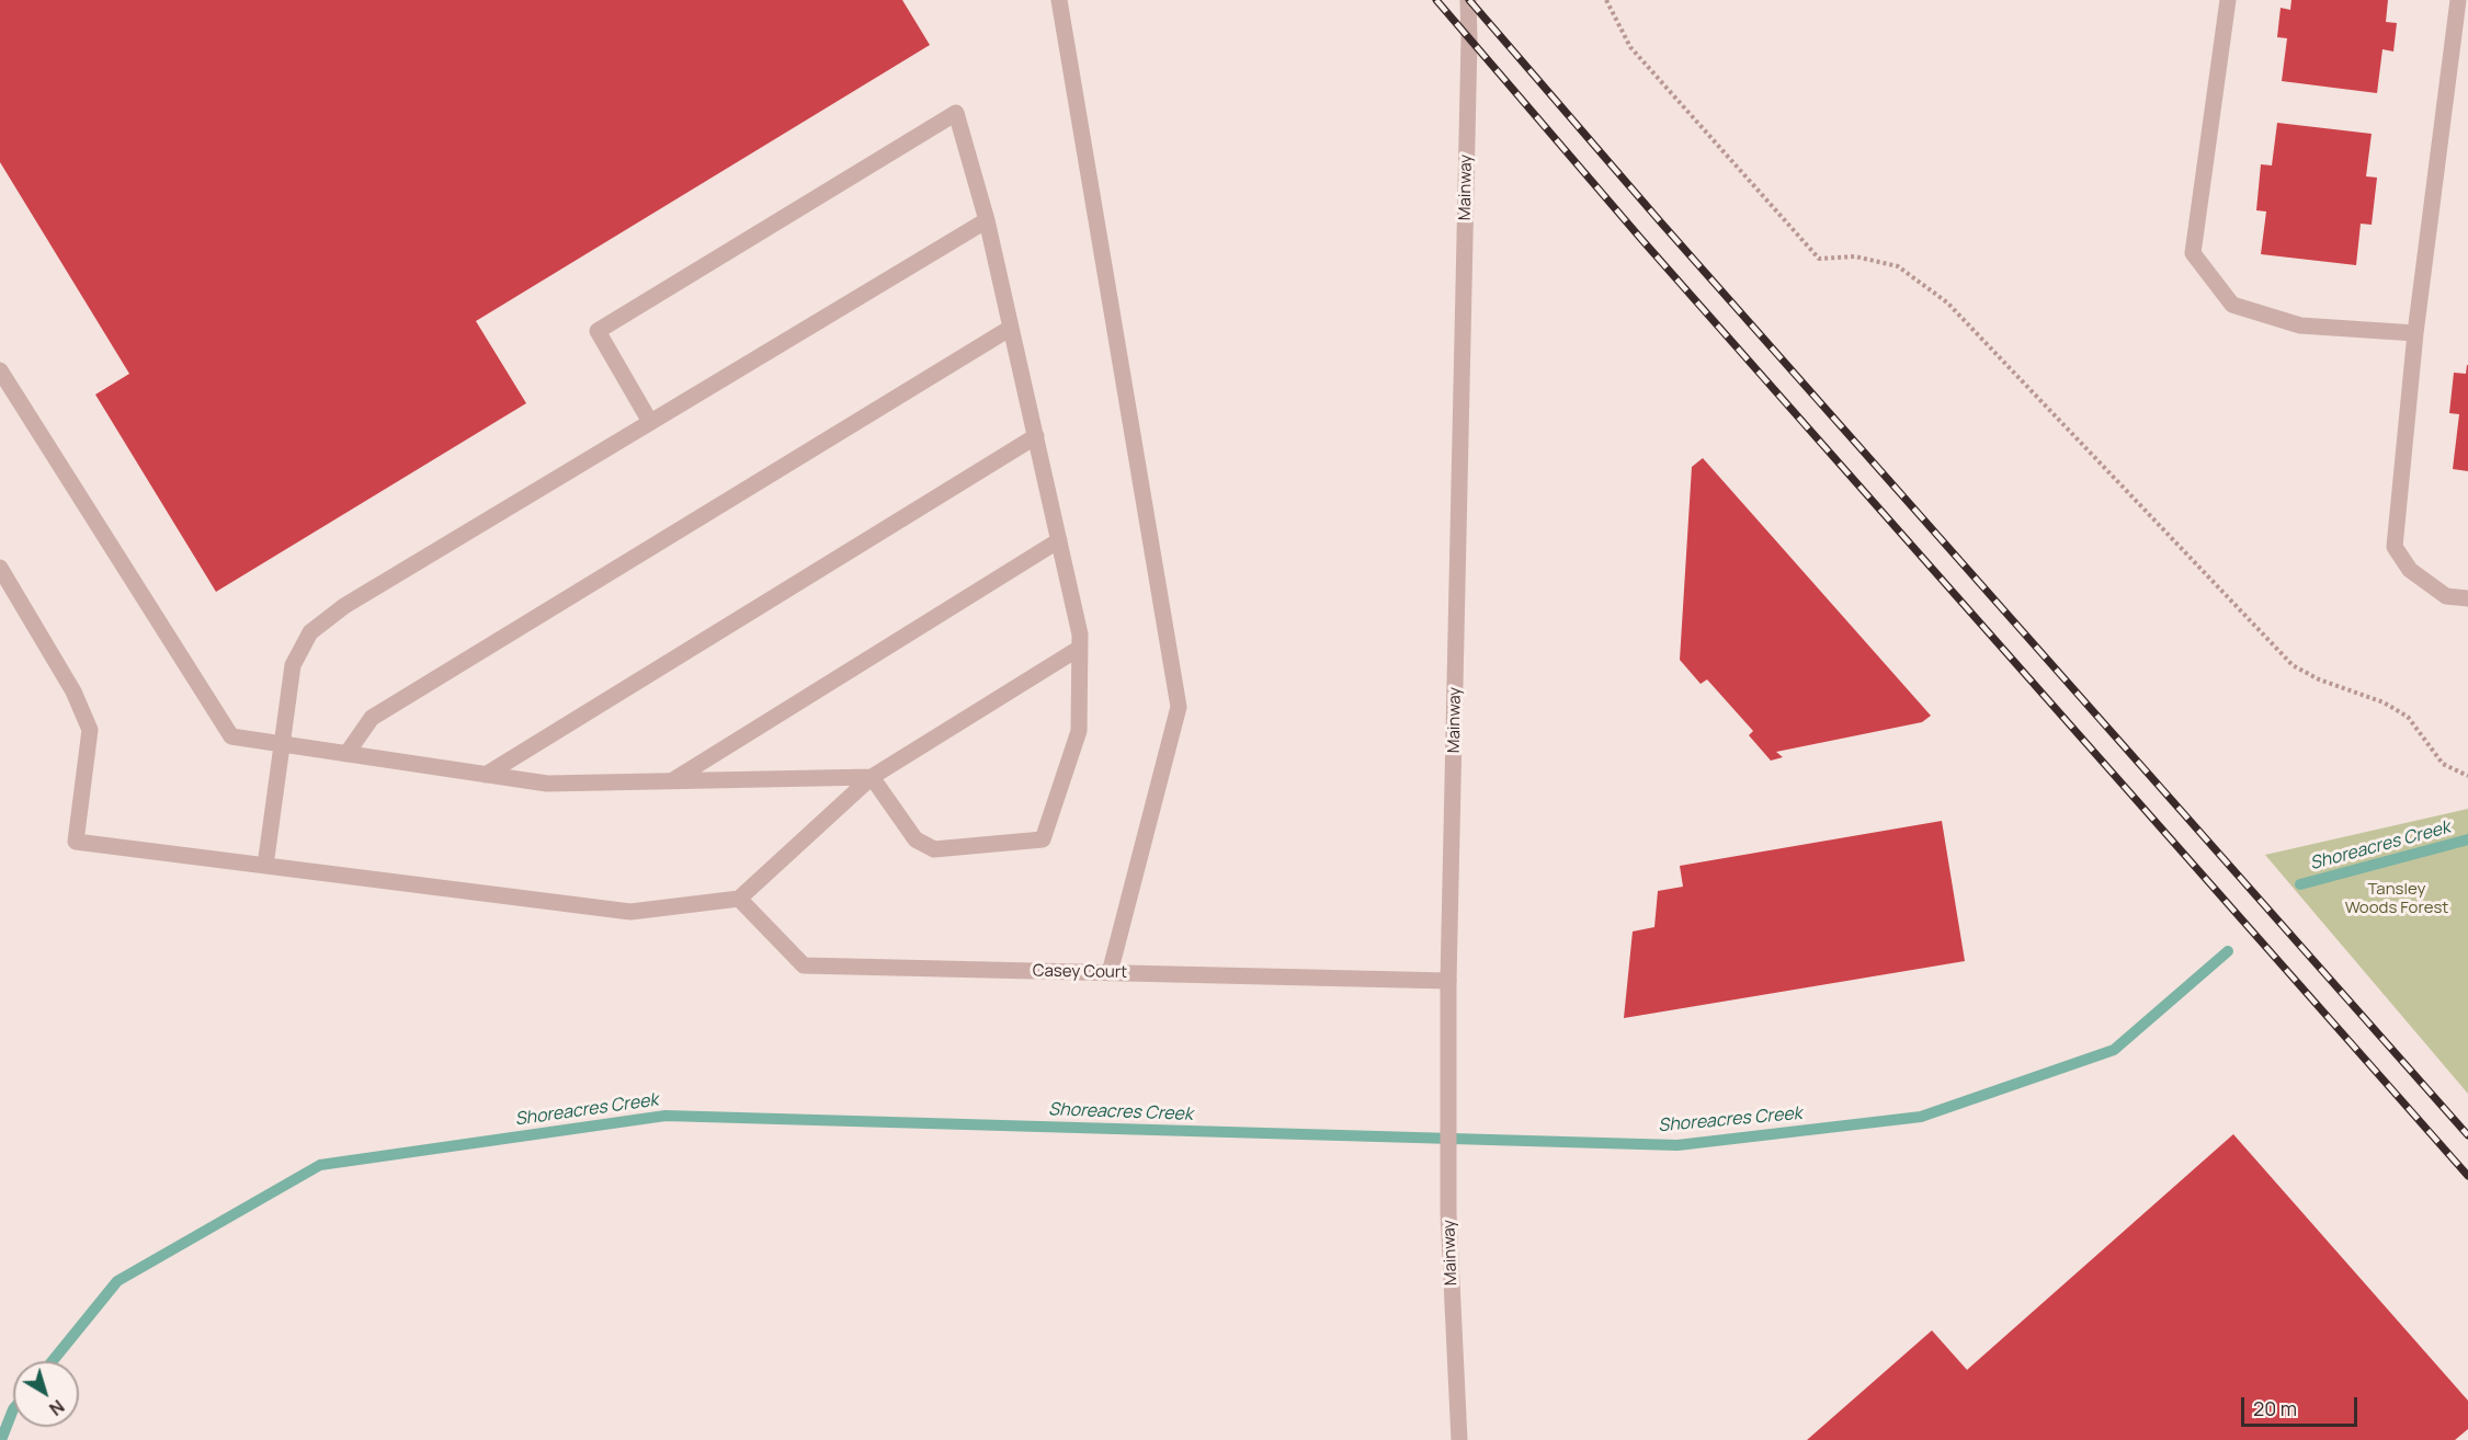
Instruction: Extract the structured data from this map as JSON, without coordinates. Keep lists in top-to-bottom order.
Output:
{
  "streets": {
    "street": ["Mainway", "Casey Court"]
  },
  "crossings": [
    ["Mainway", "Casey Court"]
  ],
  "water": ["Shoreacres Creek"],
  "parks": ["Tansley Woods Forest"],
  "scale_bar": "20 m",
  "north": "bottom right"
}
